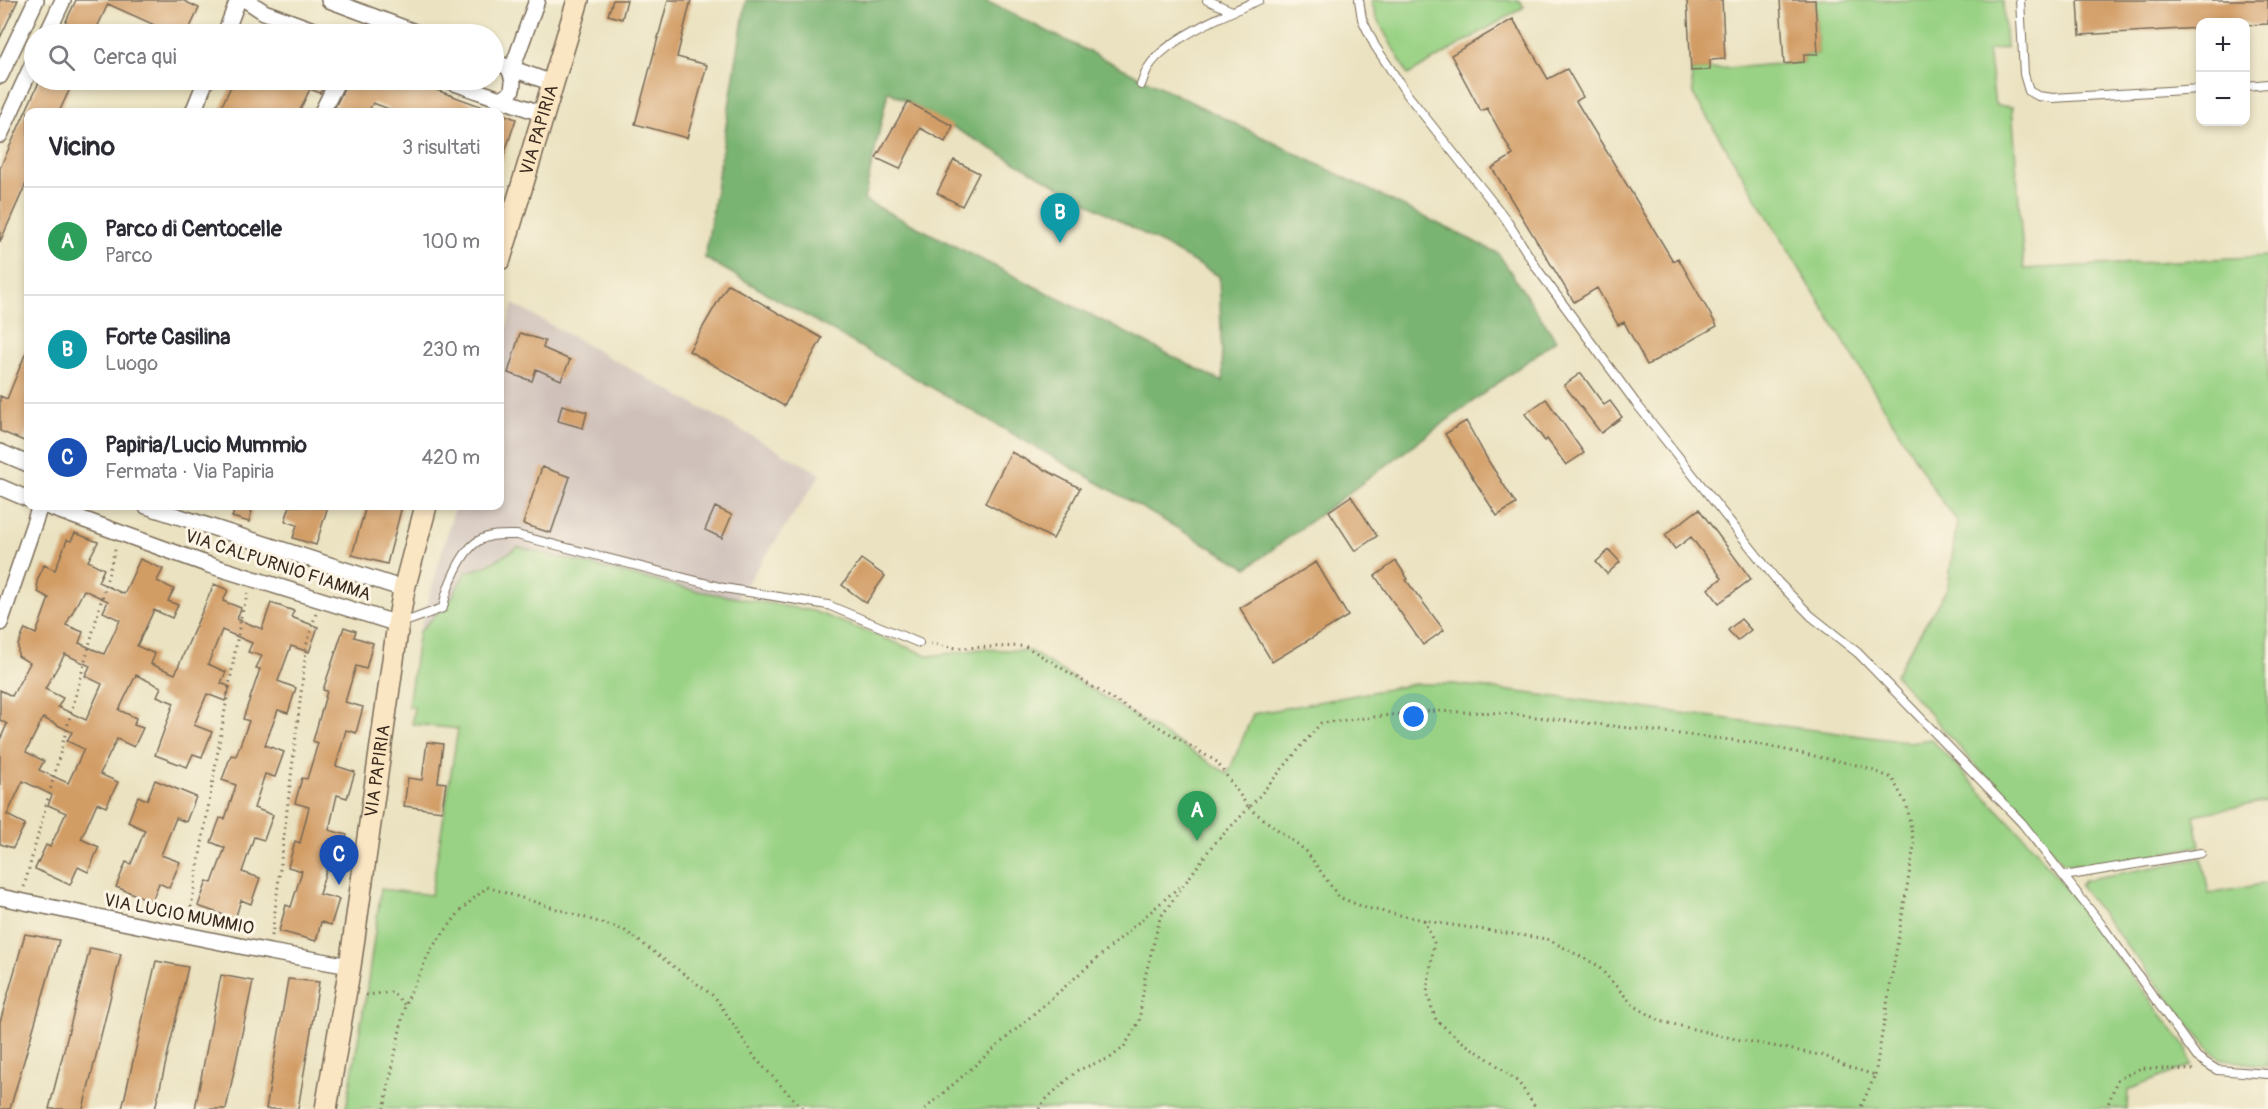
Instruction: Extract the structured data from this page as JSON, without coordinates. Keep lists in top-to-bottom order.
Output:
{
  "streets": {
    "street": ["VIA PAPIRIA", "VIA CALPURNIO FIAMMA", "VIA LUCIO MUMMIO"]
  },
  "crossings": [
    ["VIA PAPIRIA", "VIA CALPURNIO FIAMMA"],
    ["VIA PAPIRIA", "VIA LUCIO MUMMIO"]
  ],
  "page": {
    "map_buttons": ["+", "−"],
    "search": "Cerca qui",
    "heading": ["Vicino", "3 risultati"],
    "list": [
      {
        "mark": "A",
        "name": "Parco di Centocelle",
        "note": "Parco",
        "value": "100 m"
      },
      {
        "mark": "B",
        "name": "Forte Casilina",
        "note": "Luogo",
        "value": "230 m"
      },
      {
        "mark": "C",
        "name": "Papiria/Lucio Mummio",
        "note": "Fermata · Via Papiria",
        "value": "420 m"
      }
    ],
    "pins": ["B", "A", "C"]
  }
}
